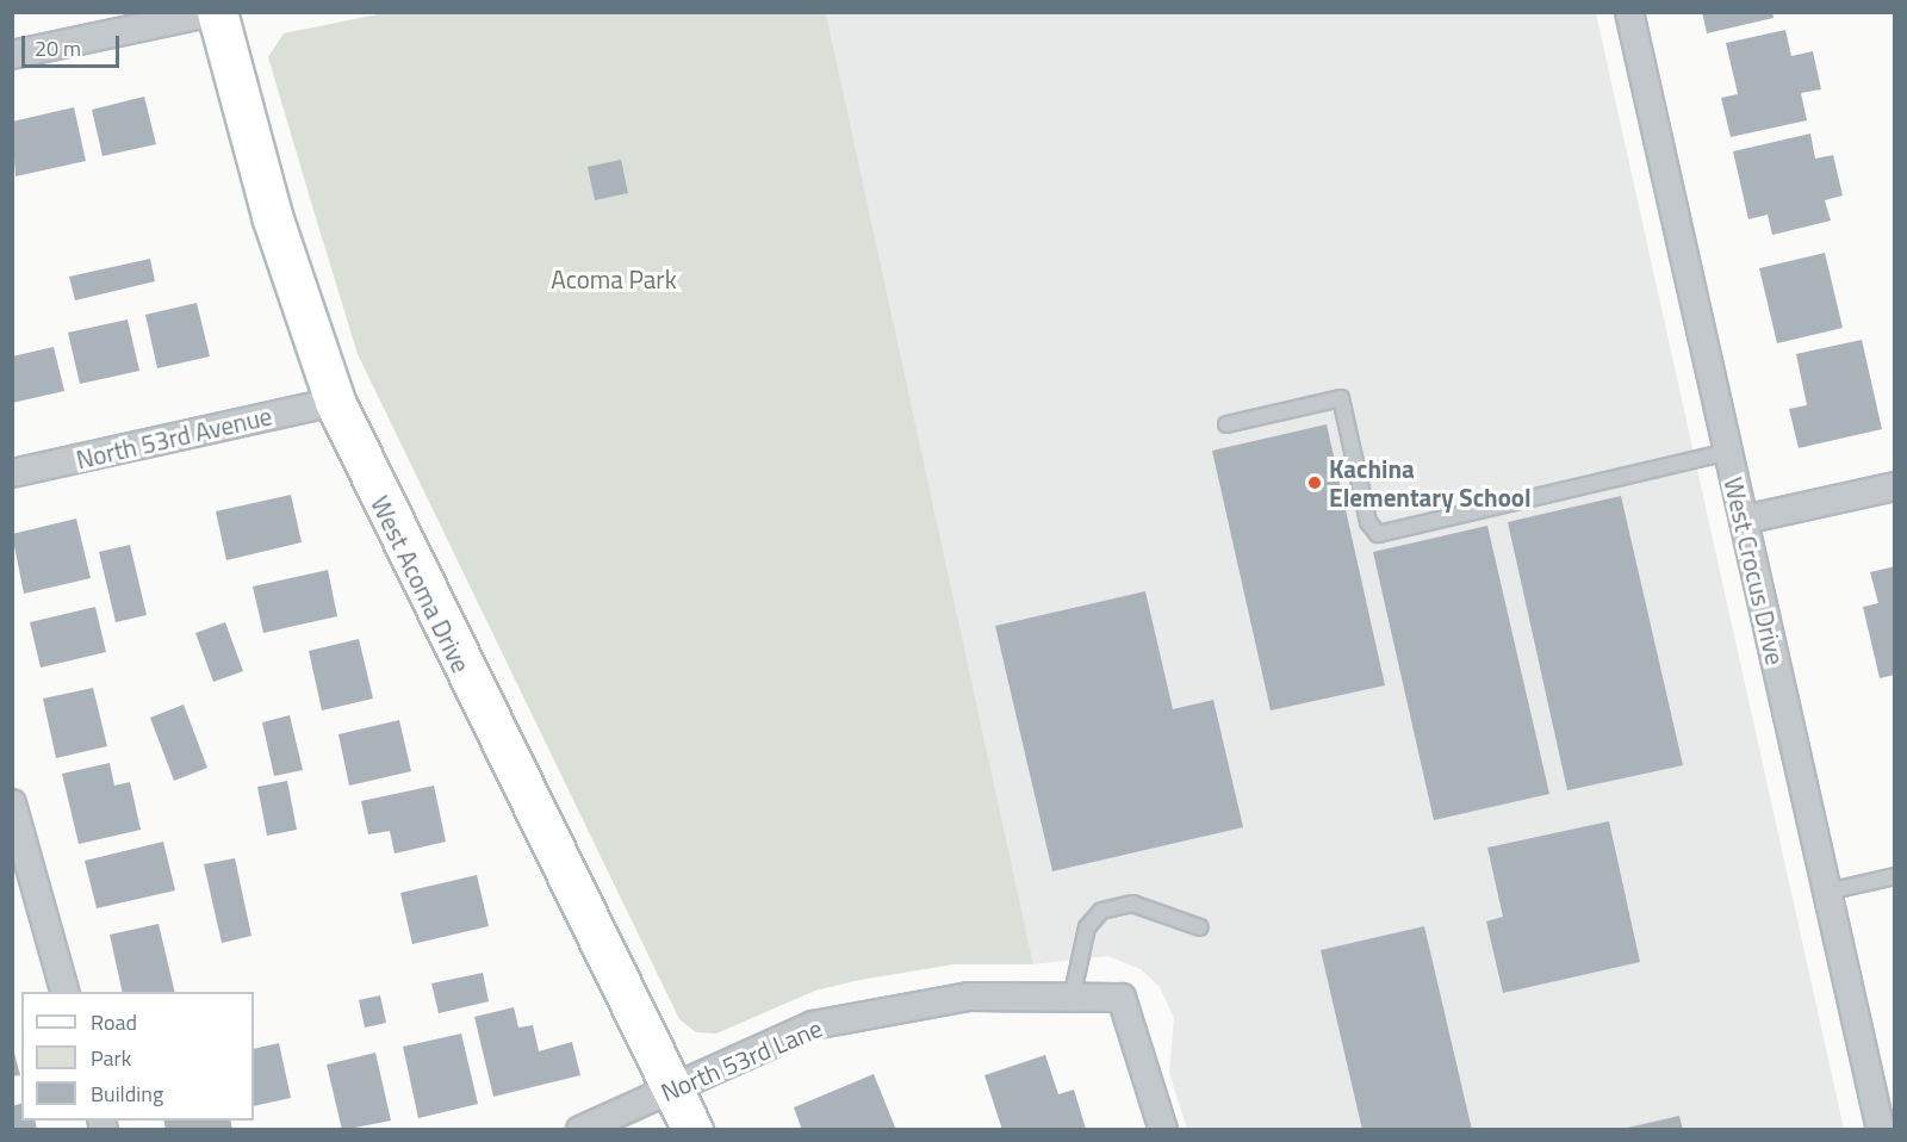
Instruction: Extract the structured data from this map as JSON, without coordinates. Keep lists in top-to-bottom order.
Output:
{
  "streets": {
    "street": [
      "North 53rd Avenue",
      "West Crocus Drive",
      "West Acoma Drive",
      "North 53rd Lane"
    ]
  },
  "crossings": [
    ["North 53rd Avenue", "West Acoma Drive"],
    ["West Acoma Drive", "North 53rd Lane"]
  ],
  "parks": ["Acoma Park"],
  "places": ["Kachina Elementary School"],
  "legend": ["Road", "Park", "Building"],
  "scale_bar": "20 m"
}
